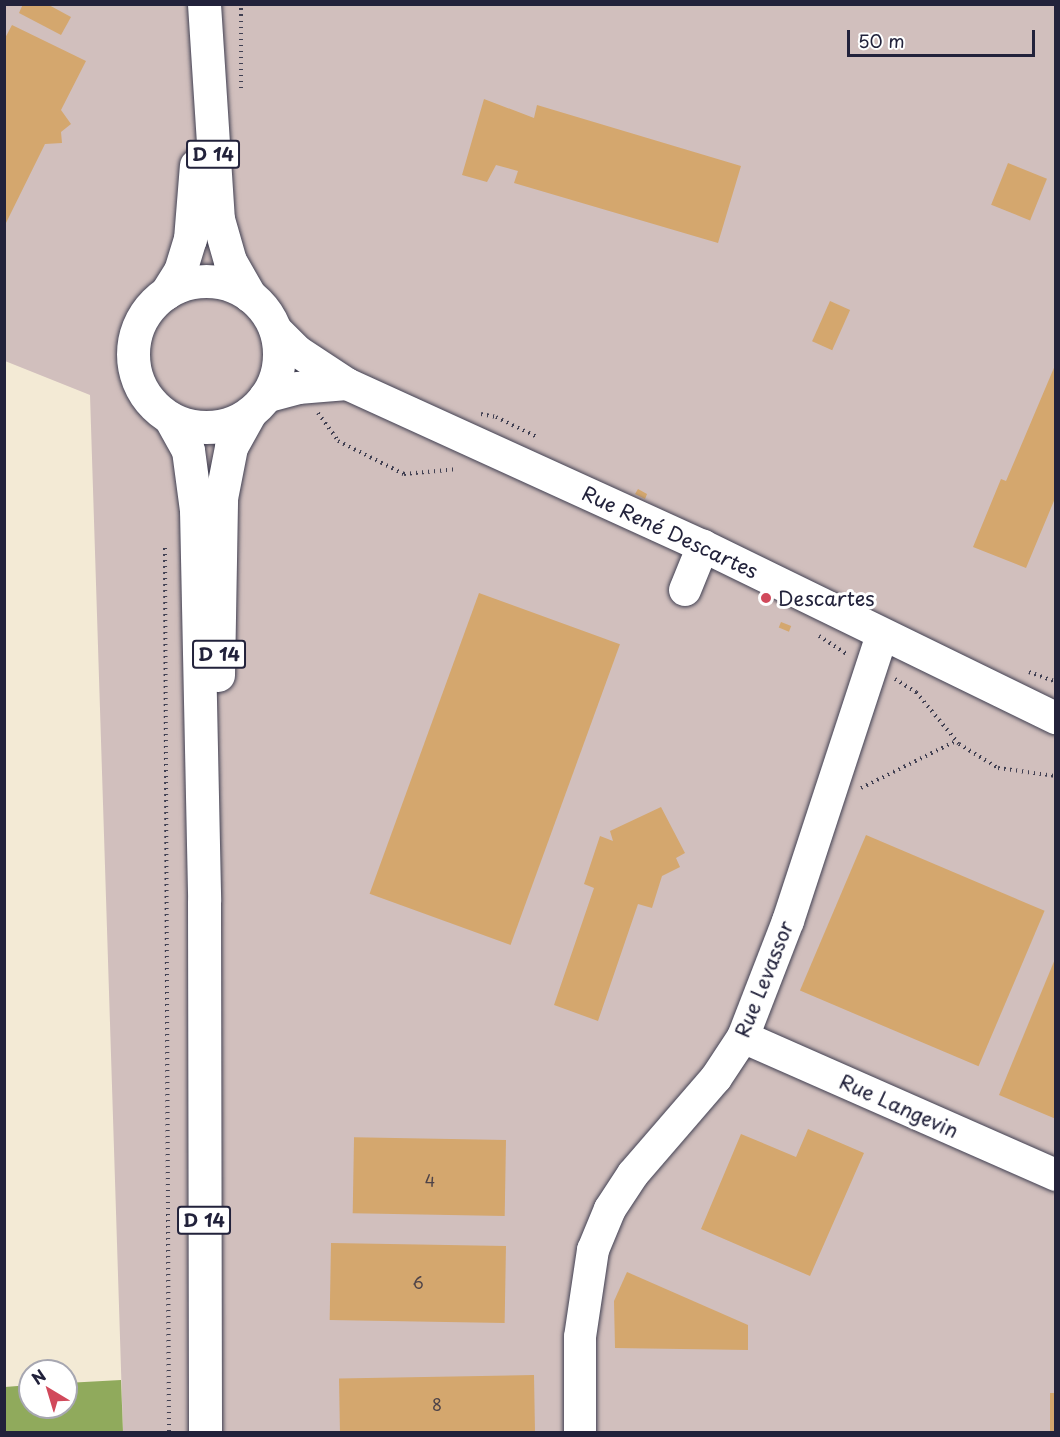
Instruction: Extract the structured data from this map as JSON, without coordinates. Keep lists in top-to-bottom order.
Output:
{
  "streets": {
    "main road": ["D 14"],
    "street": ["Rue René Descartes", "Rue Levassor", "Rue Langevin"]
  },
  "crossings": [
    ["D 14", "Rue René Descartes"],
    ["Rue René Descartes", "Rue Levassor"],
    ["Rue Levassor", "Rue Langevin"]
  ],
  "places": ["Descartes"],
  "house_numbers": ["4", "6", "8"],
  "scale_bar": "50 m",
  "north": "top left"
}
